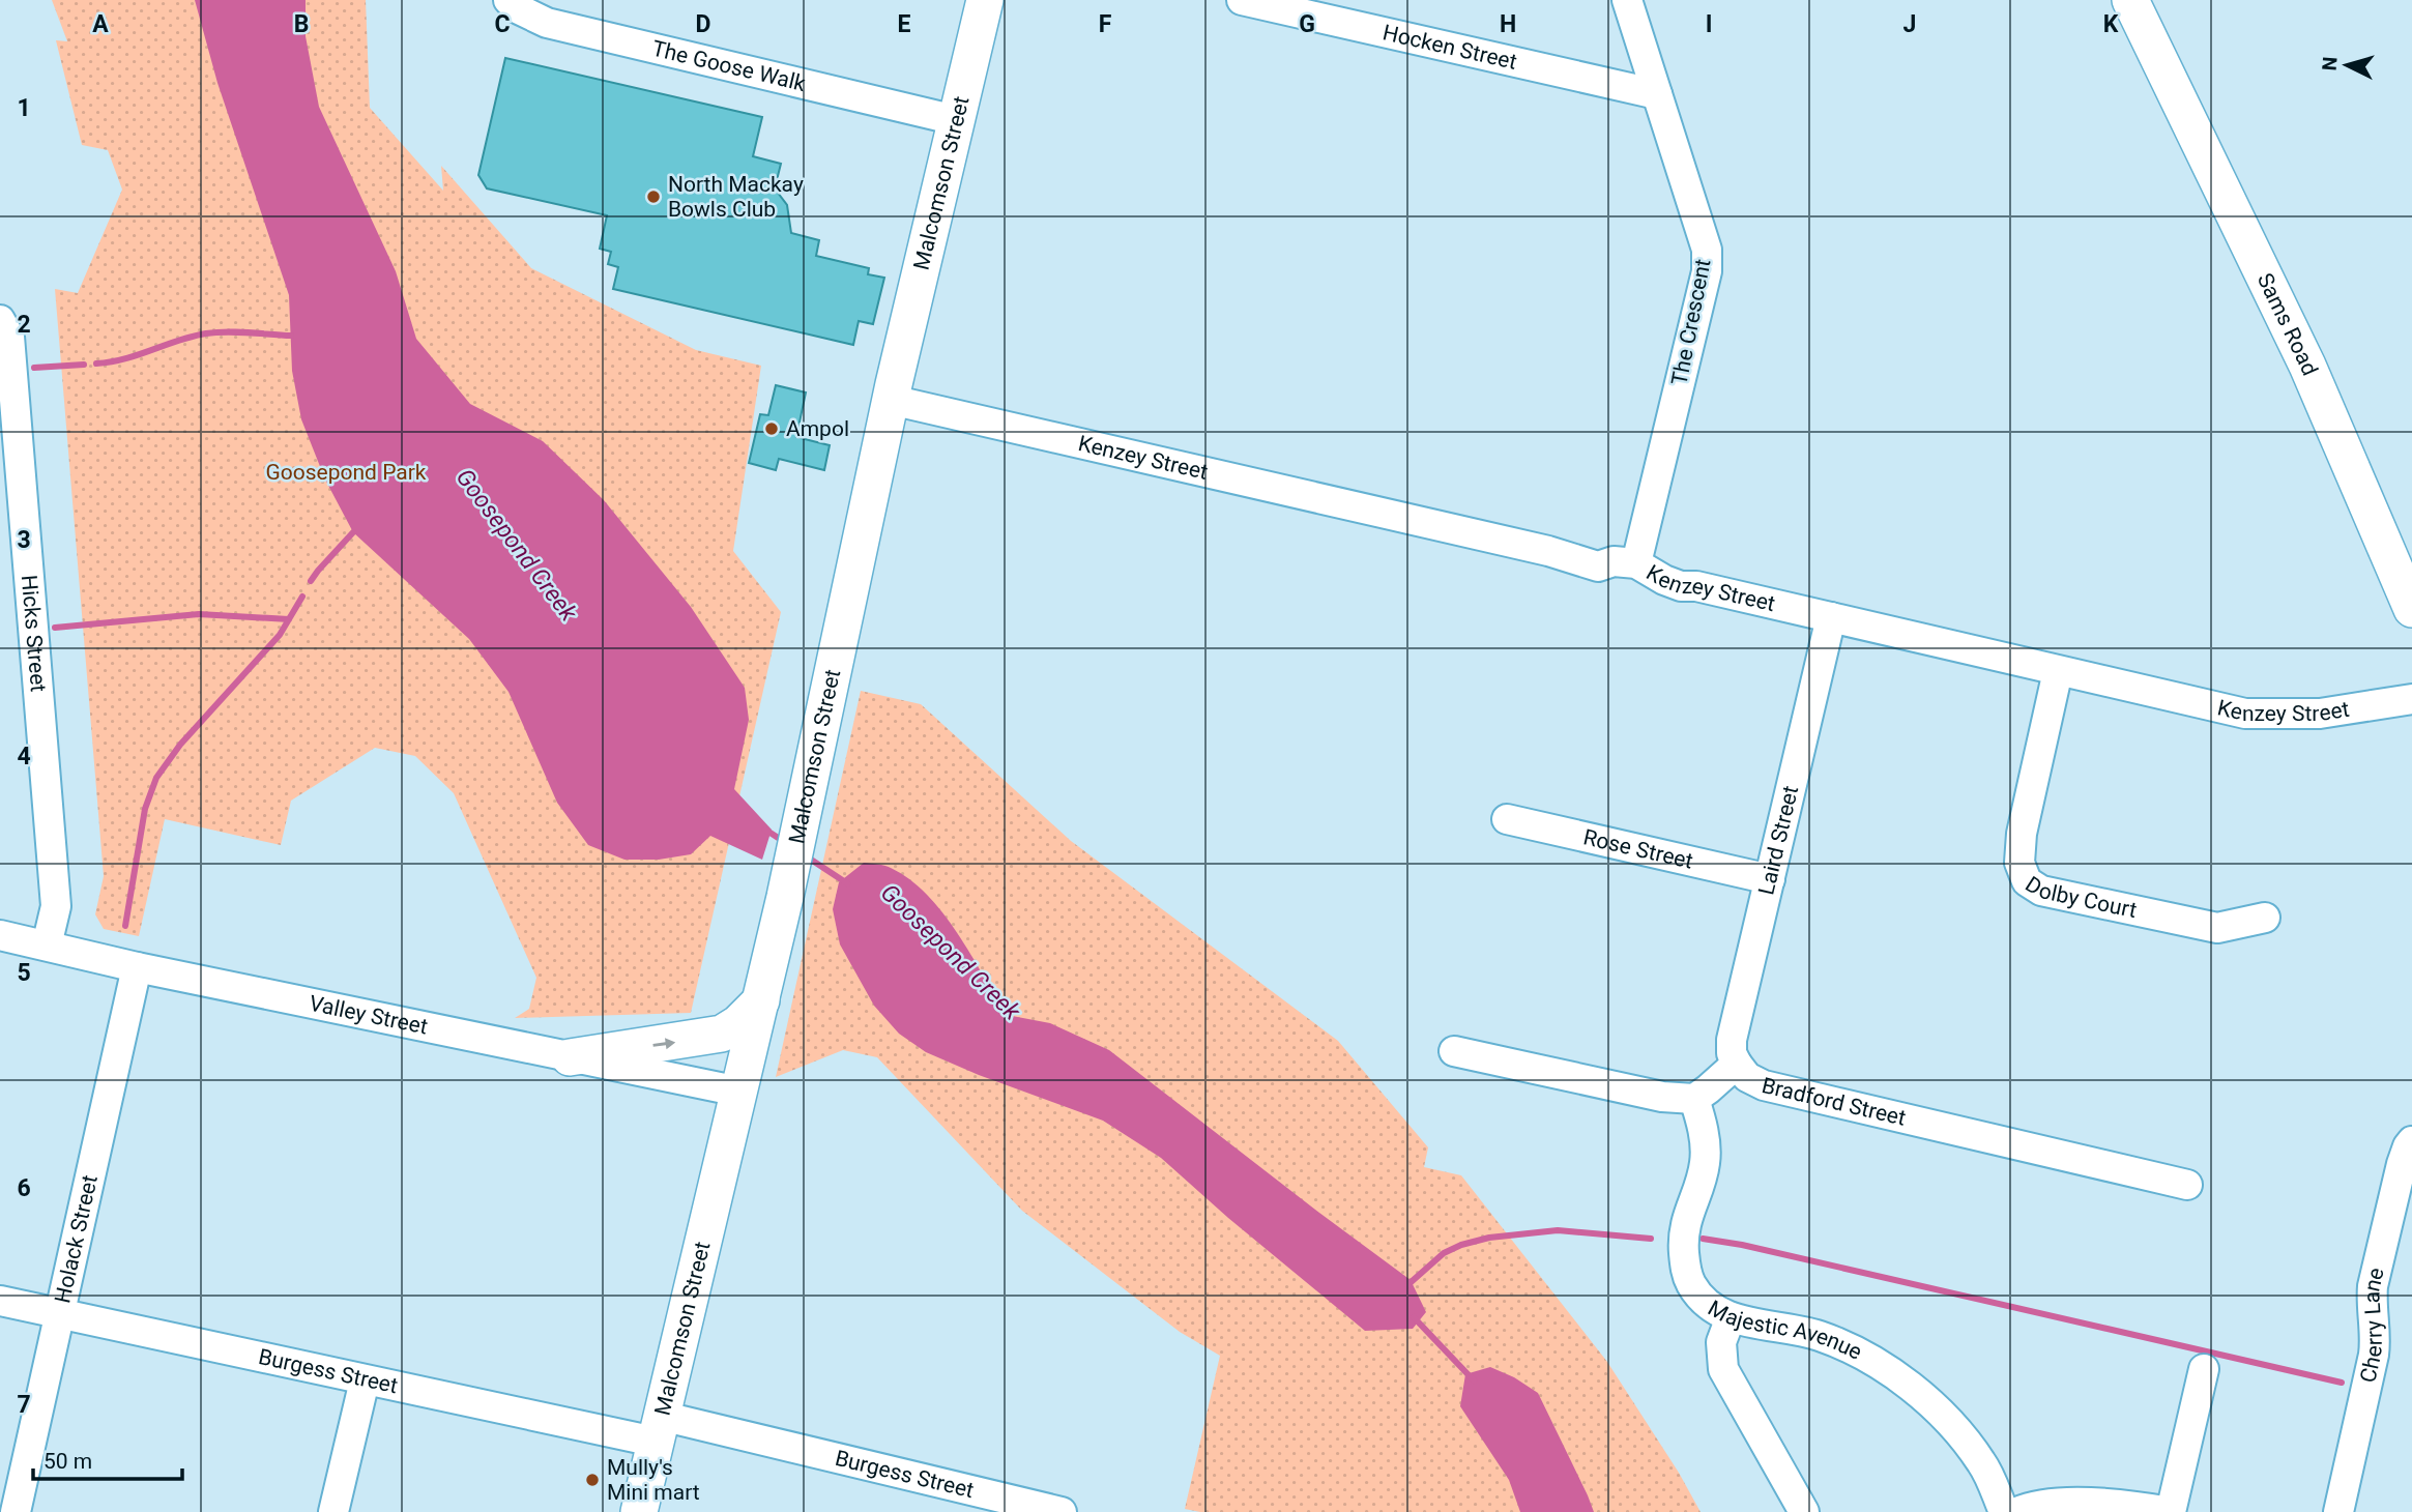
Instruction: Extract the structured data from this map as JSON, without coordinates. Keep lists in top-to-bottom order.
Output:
{
  "streets": {
    "main road": ["Malcomson Street", "Sams Road"],
    "street": [
      "Hocken Street",
      "The Goose Walk",
      "The Crescent",
      "Kenzey Street",
      "Hicks Street",
      "Laird Street",
      "Rose Street",
      "Dolby Court",
      "Valley Street",
      "Bradford Street",
      "Holack Street",
      "Cherry Lane",
      "Majestic Avenue",
      "Burgess Street"
    ]
  },
  "crossings": [
    ["Hocken Street", "The Crescent"],
    ["The Goose Walk", "Malcomson Street"],
    ["Malcomson Street", "Kenzey Street"],
    ["Malcomson Street", "Valley Street"],
    ["Malcomson Street", "Burgess Street"],
    ["The Crescent", "Kenzey Street"],
    ["Kenzey Street", "Laird Street"],
    ["Kenzey Street", "Dolby Court"],
    ["Hicks Street", "Valley Street"],
    ["Laird Street", "Rose Street"],
    ["Laird Street", "Bradford Street"],
    ["Valley Street", "Holack Street"],
    ["Bradford Street", "Majestic Avenue"],
    ["Holack Street", "Burgess Street"]
  ],
  "water": ["Goosepond Creek"],
  "parks": ["Goosepond Park"],
  "places": ["North Mackay Bowls Club", "Ampol", "Mully's Mini mart"],
  "scale_bar": "50 m",
  "north": "left",
  "grid": {
    "columns": [
      "A",
      "B",
      "C",
      "D",
      "E",
      "F",
      "G",
      "H",
      "I",
      "J",
      "K"
    ],
    "rows": [
      "1",
      "2",
      "3",
      "4",
      "5",
      "6",
      "7"
    ]
  }
}
